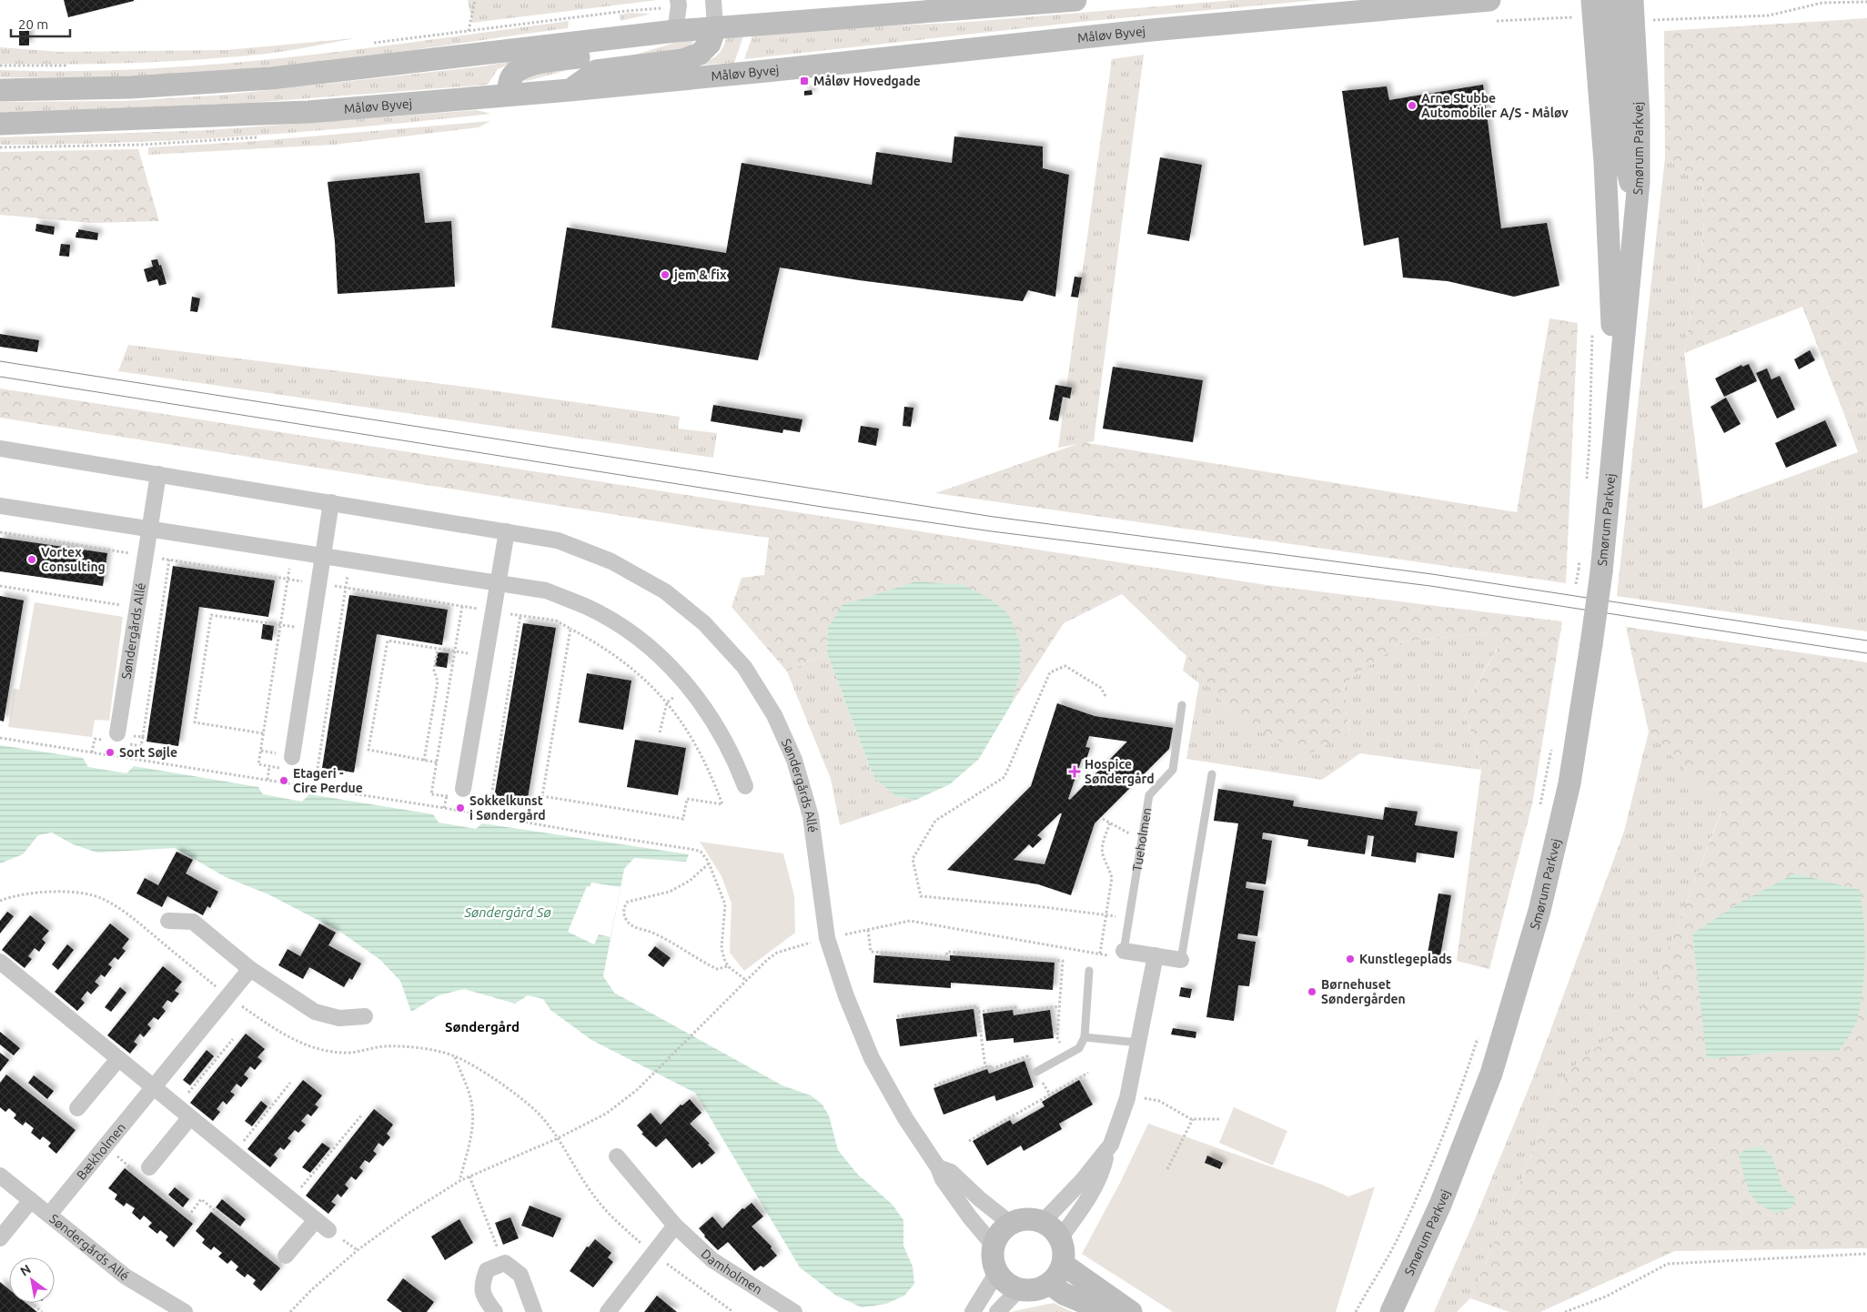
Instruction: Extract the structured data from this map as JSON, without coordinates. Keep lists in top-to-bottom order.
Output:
{
  "streets": {
    "main road": ["Måløv Byvej", "Smørum Parkvej"],
    "street": ["Søndergårds Allé", "Bækholmen", "Damholmen"],
    "lane": ["Tueholmen"]
  },
  "crossings": [
    ["Søndergårds Allé", "Bækholmen"]
  ],
  "districts": ["Søndergård"],
  "water": ["Søndergård Sø"],
  "places": {
    "transit": ["Måløv Hovedgade"],
    "other": [
      "Arne Stubbe Automobiler A/S - Måløv",
      "jem & fix",
      "Vortex Consulting",
      "Sort Søjle",
      "Etageri - Cire Perdue",
      "Sokkelkunst i Søndergård",
      "Kunstlegeplads",
      "Børnehuset Søndergården"
    ],
    "health": ["Hospice Søndergård"]
  },
  "scale_bar": "20 m",
  "north": "top left"
}
